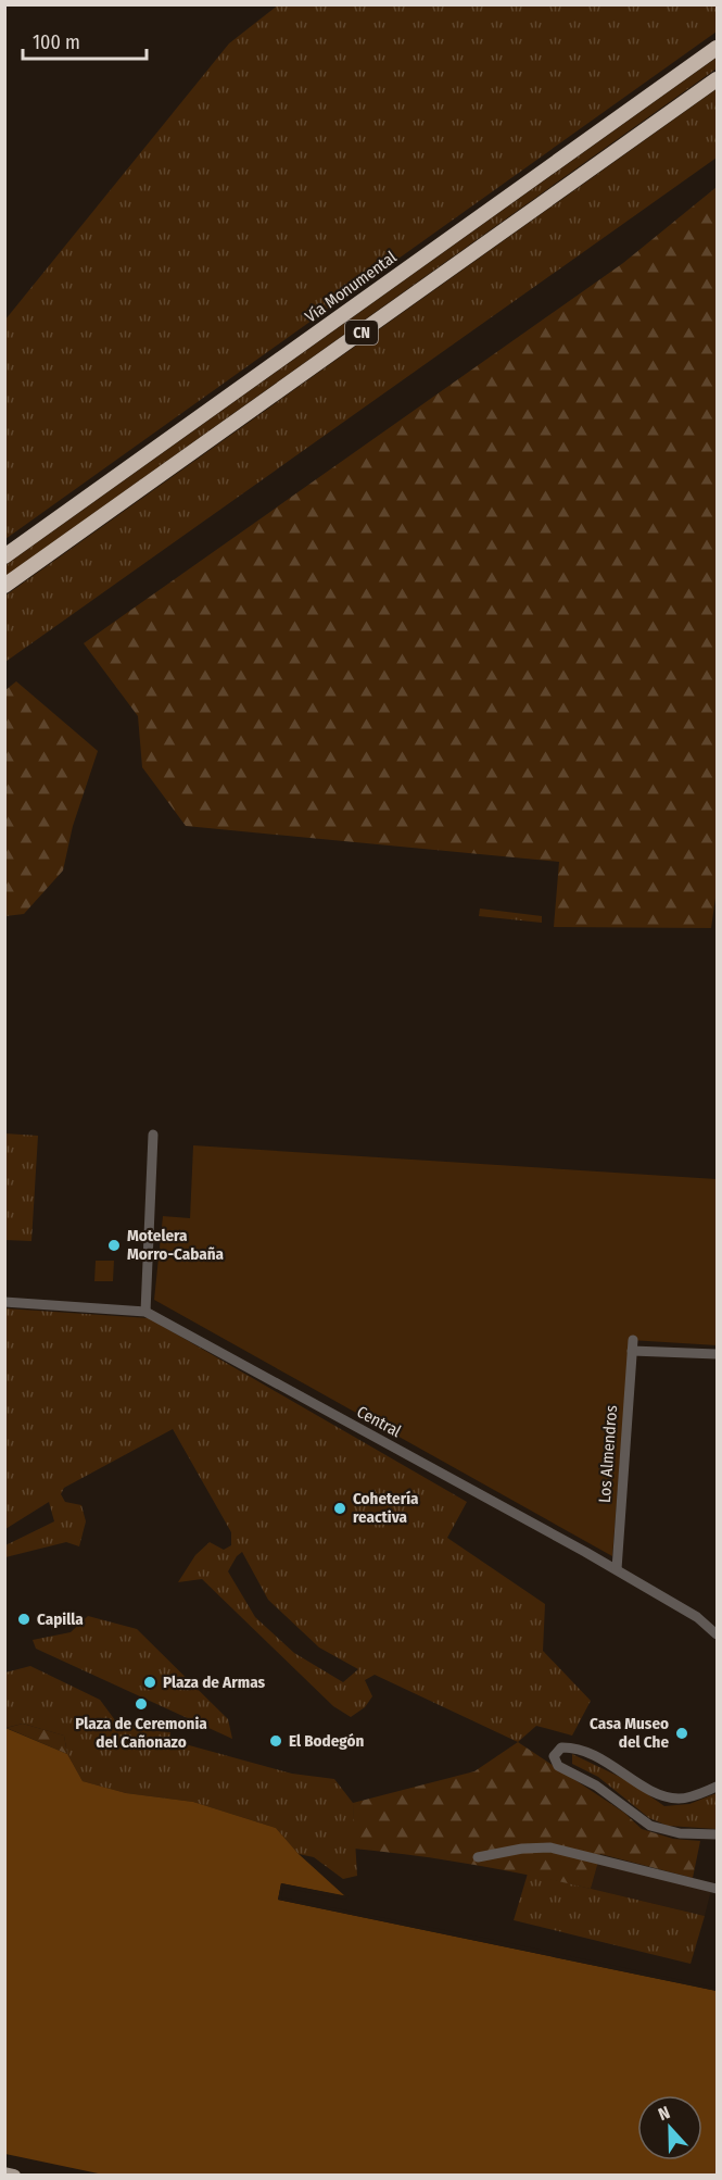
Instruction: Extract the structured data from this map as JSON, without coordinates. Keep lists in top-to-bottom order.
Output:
{
  "streets": {
    "highway": ["Vía Monumental", "CN"],
    "street": ["Central", "Los Almendros"]
  },
  "crossings": [
    ["Central", "Los Almendros"]
  ],
  "places": [
    "Motelera Morro-Cabaña",
    "Cohetería reactiva",
    "Capilla",
    "Plaza de Armas",
    "Plaza de Ceremonia del Cañonazo",
    "Casa Museo del Che",
    "El Bodegón"
  ],
  "scale_bar": "100 m",
  "north": "top"
}
